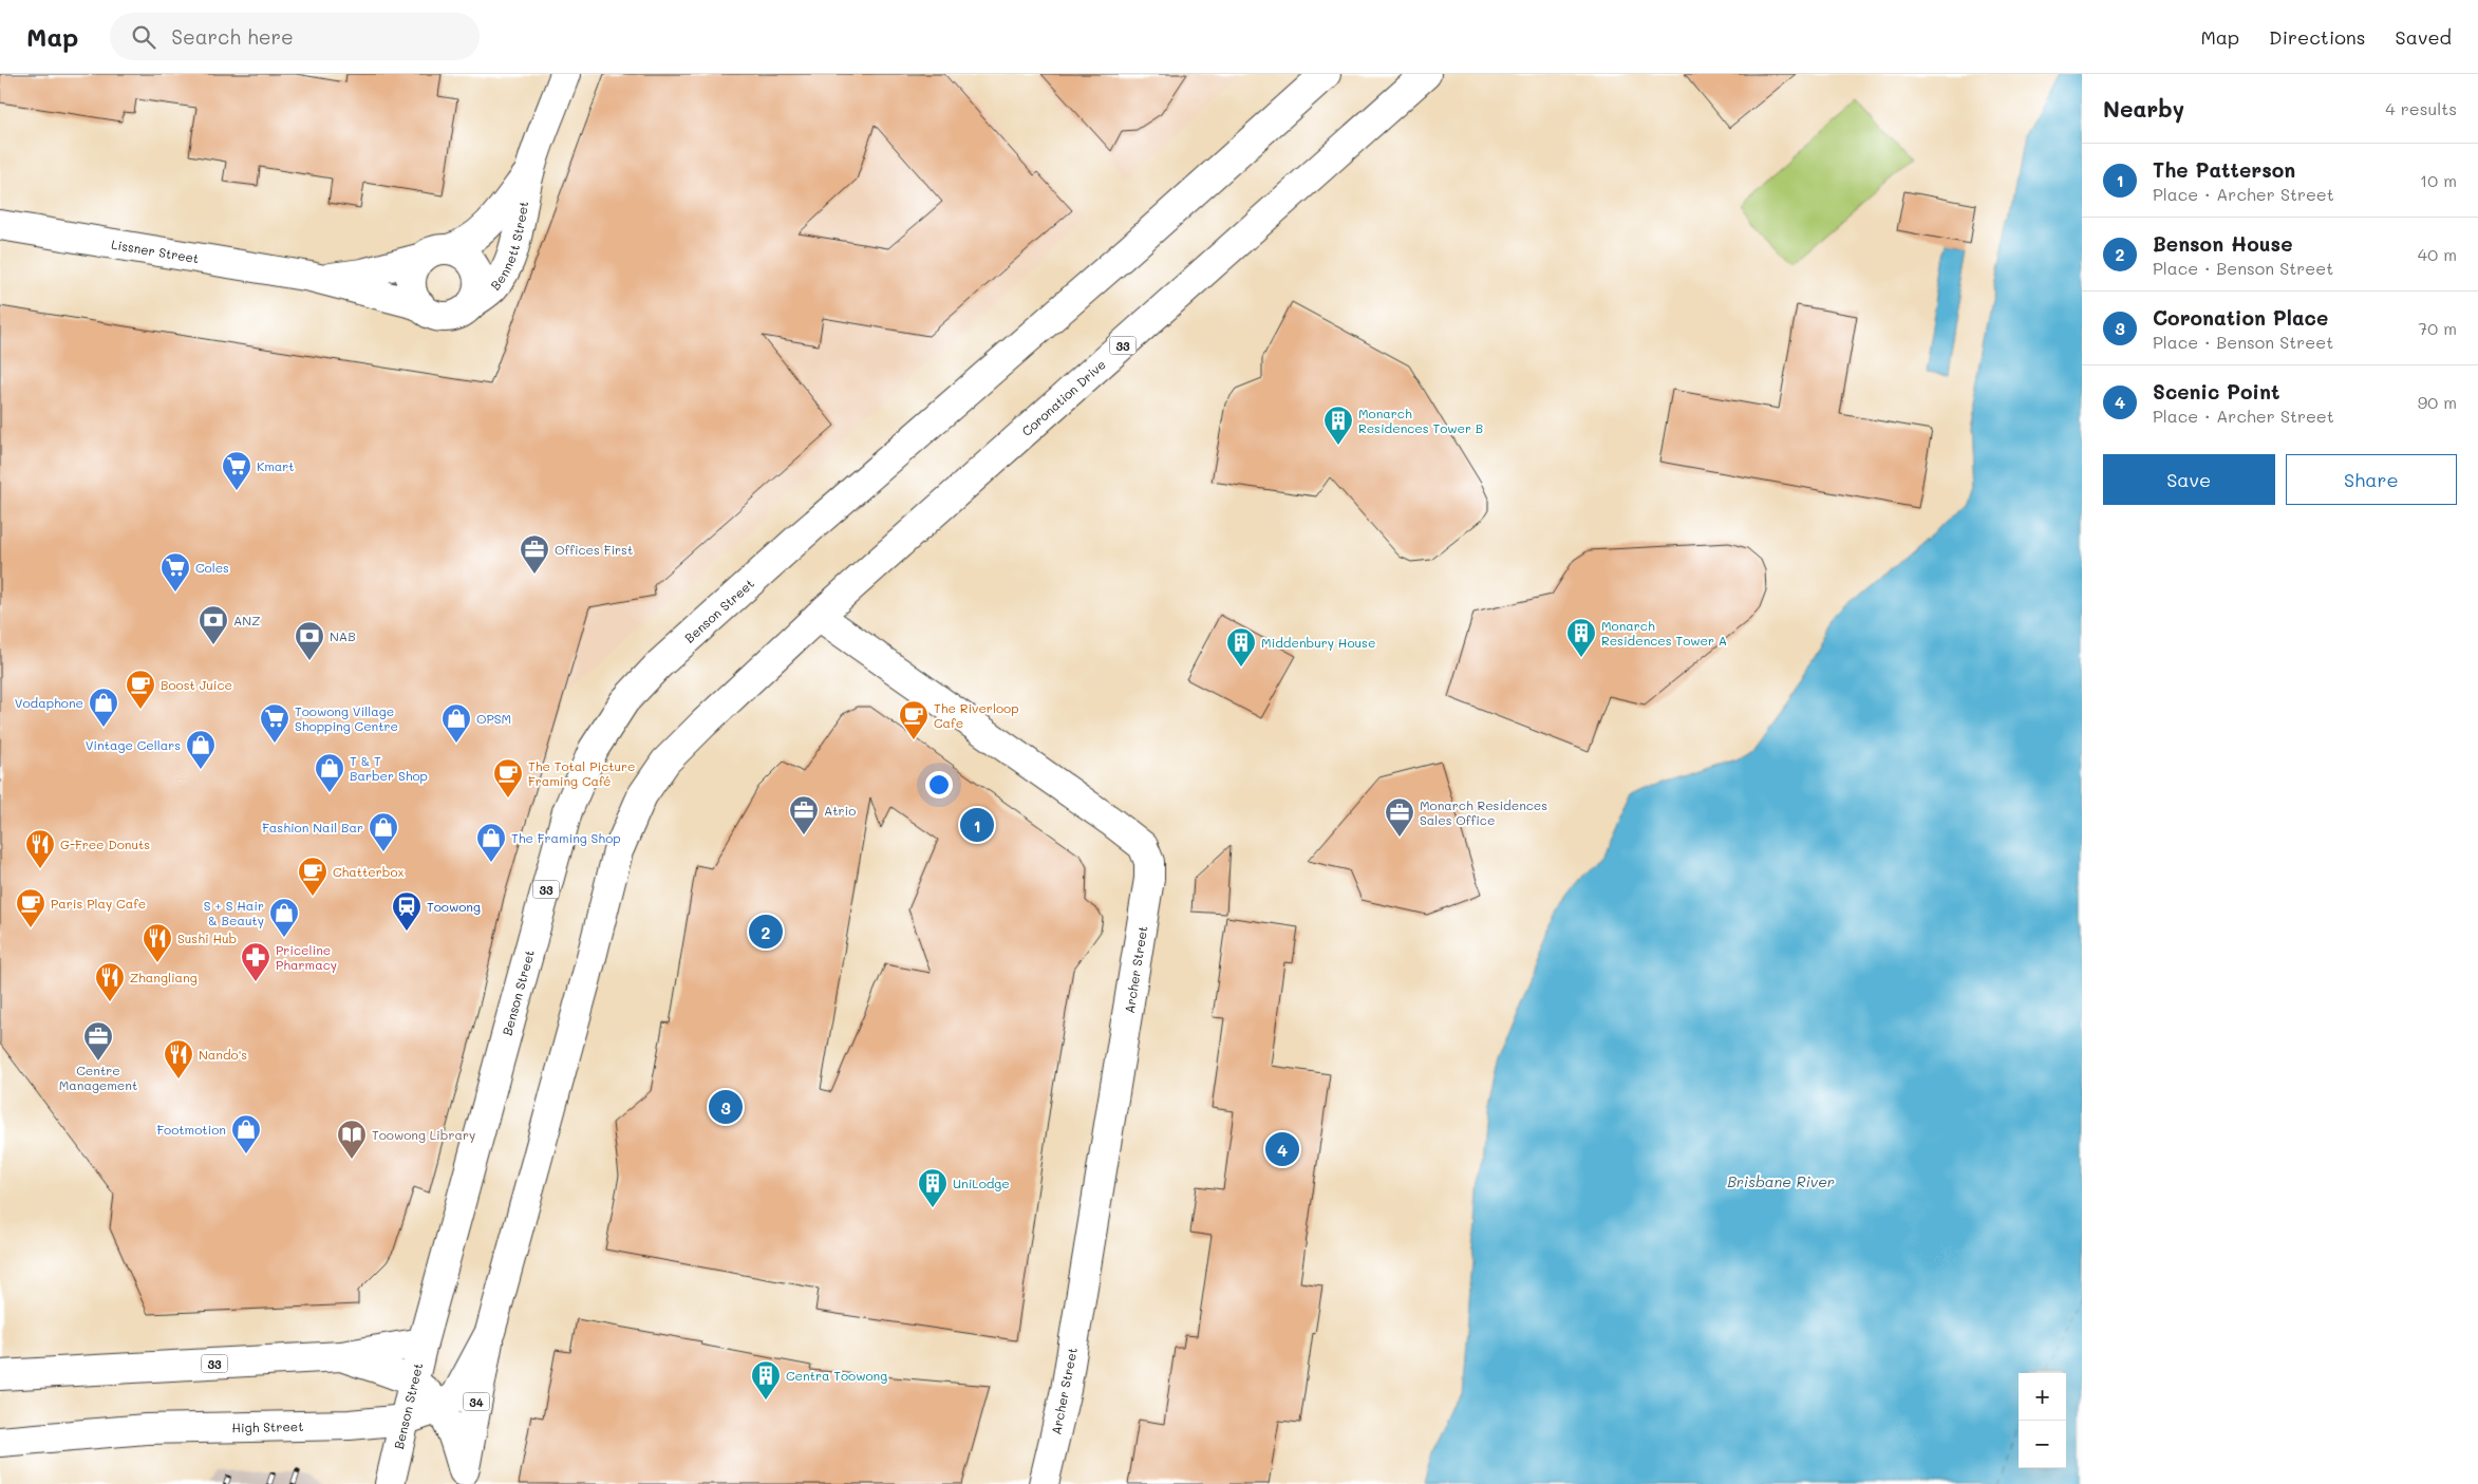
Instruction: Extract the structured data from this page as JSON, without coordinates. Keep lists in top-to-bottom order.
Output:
{
  "streets": {
    "main road": [
      "Bennett Street",
      "Lissner Street",
      "33",
      "Coronation Drive",
      "Benson Street",
      "Archer Street",
      "34",
      "High Street"
    ]
  },
  "crossings": [
    ["Bennett Street", "Lissner Street"],
    ["33", "Coronation Drive"],
    ["33", "Benson Street"],
    ["33", "Archer Street"],
    ["33", "34"],
    ["33", "High Street"],
    ["Coronation Drive", "Archer Street"],
    ["Benson Street", "High Street"],
    ["34", "High Street"]
  ],
  "water": ["Brisbane River"],
  "places": {
    "building": [
      "Monarch Residences Tower B",
      "Monarch Residences Tower A",
      "Middenbury House",
      "UniLodge",
      "Centra Toowong"
    ],
    "supermarket": ["Kmart", "Coles", "Toowong Village Shopping Centre"],
    "office": [
      "Offices First",
      "Atrio",
      "Monarch Residences Sales Office",
      "Centre Management"
    ],
    "bank": ["ANZ", "NAB"],
    "cafe": [
      "Boost Juice",
      "The Riverloop Cafe",
      "The Total Picture Framing Café",
      "Chatterbox",
      "Paris Play Cafe"
    ],
    "shop": [
      "Vodaphone",
      "OPSM",
      "Vintage Cellars",
      "T & T Barber Shop",
      "Fashion Nail Bar",
      "The Framing Shop",
      "S + S Hair & Beauty",
      "Footmotion"
    ],
    "restaurant": [
      "G-Free Donuts",
      "Sushi Hub",
      "Zhangliang",
      "Nando's"
    ],
    "station": ["Toowong"],
    "pharmacy": ["Priceline Pharmacy"],
    "library": ["Toowong Library"]
  },
  "page": {
    "header": "Map",
    "search": "Search here",
    "nav": ["Map", "Directions", "Saved"],
    "heading": ["Nearby", "4 results"],
    "list": [
      {
        "mark": "1",
        "name": "The Patterson",
        "note": "Place · Archer Street",
        "value": "10 m"
      },
      {
        "mark": "2",
        "name": "Benson House",
        "note": "Place · Benson Street",
        "value": "40 m"
      },
      {
        "mark": "3",
        "name": "Coronation Place",
        "note": "Place · Benson Street",
        "value": "70 m"
      },
      {
        "mark": "4",
        "name": "Scenic Point",
        "note": "Place · Archer Street",
        "value": "90 m"
      }
    ],
    "buttons": ["Save", "Share"],
    "pins": [
      "1",
      "2",
      "3",
      "4"
    ],
    "map_buttons": ["+", "−"]
  }
}
